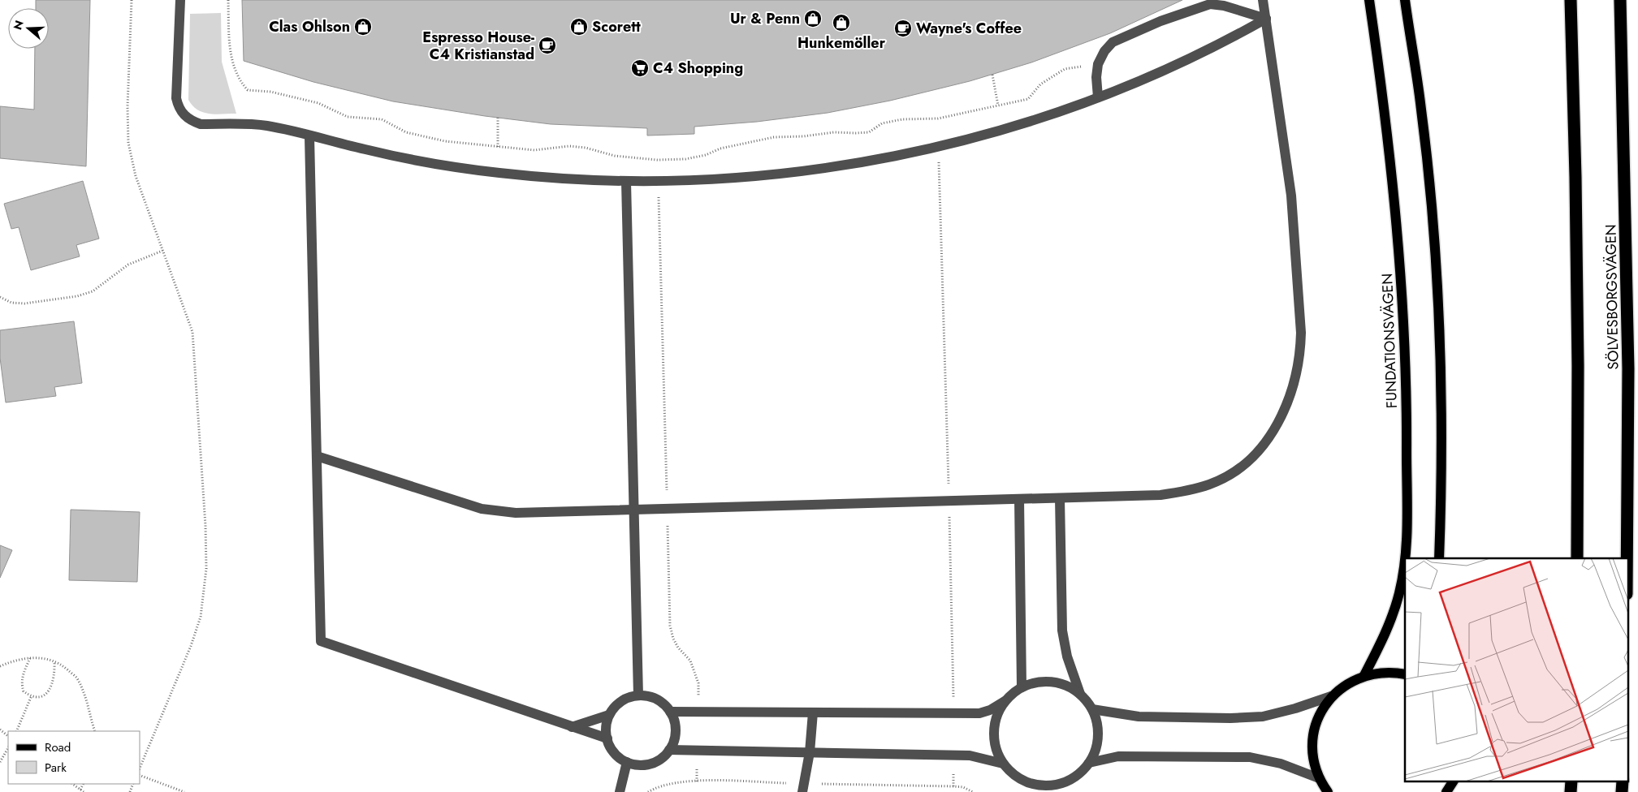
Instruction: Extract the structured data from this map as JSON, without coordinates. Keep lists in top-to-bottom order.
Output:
{
  "streets": {
    "highway": ["SÖLVESBORGSVÄGEN"],
    "main road": ["FUNDATIONSVÄGEN"]
  },
  "places": {
    "shop": [
      "Ur & Penn",
      "Hunkemöller",
      "Clas Ohlson",
      "Scorett"
    ],
    "cafe": ["Wayne's Coffee", "Espresso House- C4 Kristianstad"],
    "supermarket": ["C4 Shopping"]
  },
  "legend": ["Road", "Park"],
  "north": "left"
}
